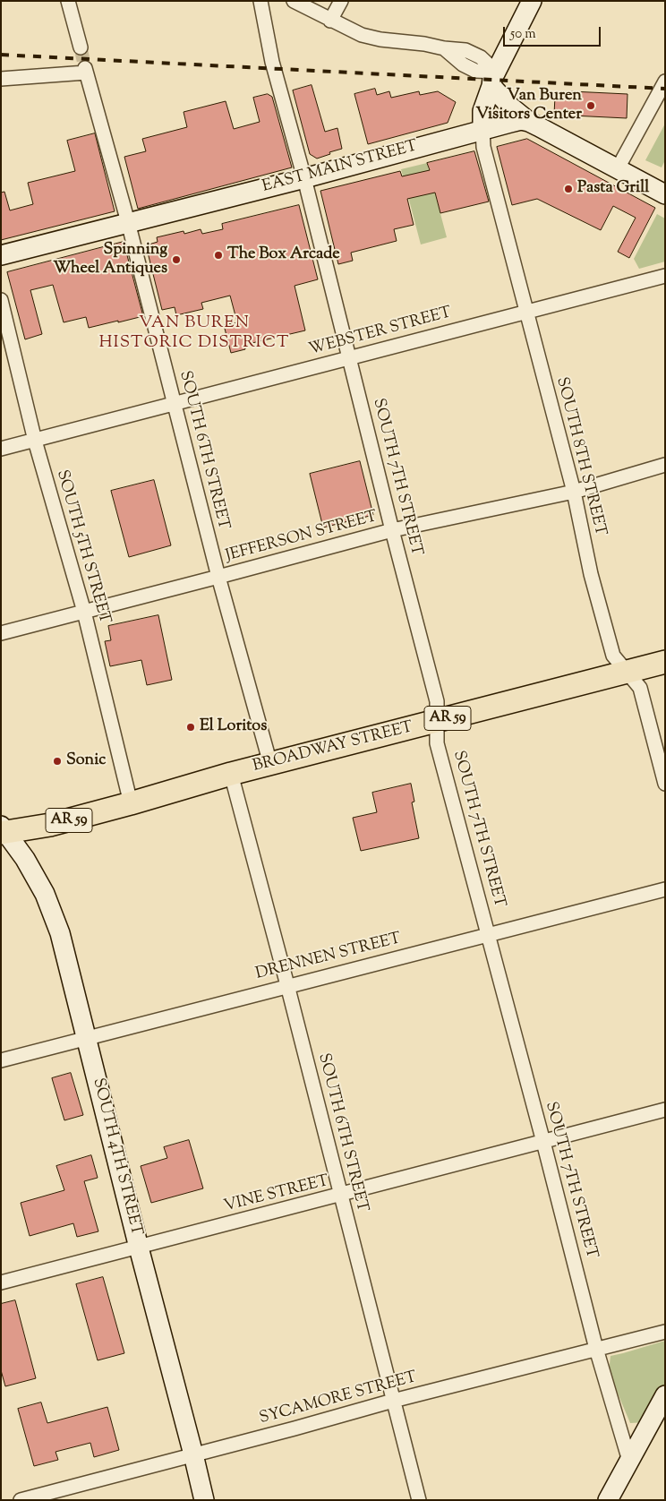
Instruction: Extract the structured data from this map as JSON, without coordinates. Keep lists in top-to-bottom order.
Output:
{
  "streets": {
    "main road": [
      "EAST MAIN STREET",
      "AR 59",
      "BROADWAY STREET",
      "SOUTH 4TH STREET"
    ],
    "street": [
      "WEBSTER STREET",
      "SOUTH 6TH STREET",
      "SOUTH 8TH STREET",
      "SOUTH 7TH STREET",
      "JEFFERSON STREET",
      "SOUTH 5TH STREET",
      "DRENNEN STREET",
      "VINE STREET",
      "SYCAMORE STREET"
    ]
  },
  "crossings": [
    ["EAST MAIN STREET", "SOUTH 6TH STREET"],
    ["EAST MAIN STREET", "SOUTH 8TH STREET"],
    ["EAST MAIN STREET", "SOUTH 7TH STREET"],
    ["WEBSTER STREET", "SOUTH 6TH STREET"],
    ["WEBSTER STREET", "SOUTH 8TH STREET"],
    ["WEBSTER STREET", "SOUTH 7TH STREET"],
    ["WEBSTER STREET", "SOUTH 5TH STREET"],
    ["SOUTH 6TH STREET", "JEFFERSON STREET"],
    ["SOUTH 6TH STREET", "BROADWAY STREET"],
    ["SOUTH 6TH STREET", "DRENNEN STREET"],
    ["SOUTH 6TH STREET", "VINE STREET"],
    ["SOUTH 6TH STREET", "SYCAMORE STREET"],
    ["SOUTH 8TH STREET", "JEFFERSON STREET"],
    ["SOUTH 8TH STREET", "BROADWAY STREET"],
    ["SOUTH 7TH STREET", "JEFFERSON STREET"],
    ["SOUTH 7TH STREET", "BROADWAY STREET"],
    ["SOUTH 7TH STREET", "DRENNEN STREET"],
    ["SOUTH 7TH STREET", "VINE STREET"],
    ["SOUTH 7TH STREET", "SYCAMORE STREET"],
    ["JEFFERSON STREET", "SOUTH 5TH STREET"],
    ["SOUTH 5TH STREET", "BROADWAY STREET"],
    ["BROADWAY STREET", "SOUTH 4TH STREET"],
    ["DRENNEN STREET", "SOUTH 4TH STREET"],
    ["SOUTH 4TH STREET", "VINE STREET"],
    ["SOUTH 4TH STREET", "SYCAMORE STREET"]
  ],
  "districts": ["VAN BUREN HISTORIC DISTRICT"],
  "places": [
    "Van Buren Visitors Center",
    "Pasta Grill",
    "The Box Arcade",
    "Spinning Wheel Antiques",
    "El Loritos",
    "Sonic"
  ],
  "scale_bar": "50 m"
}
